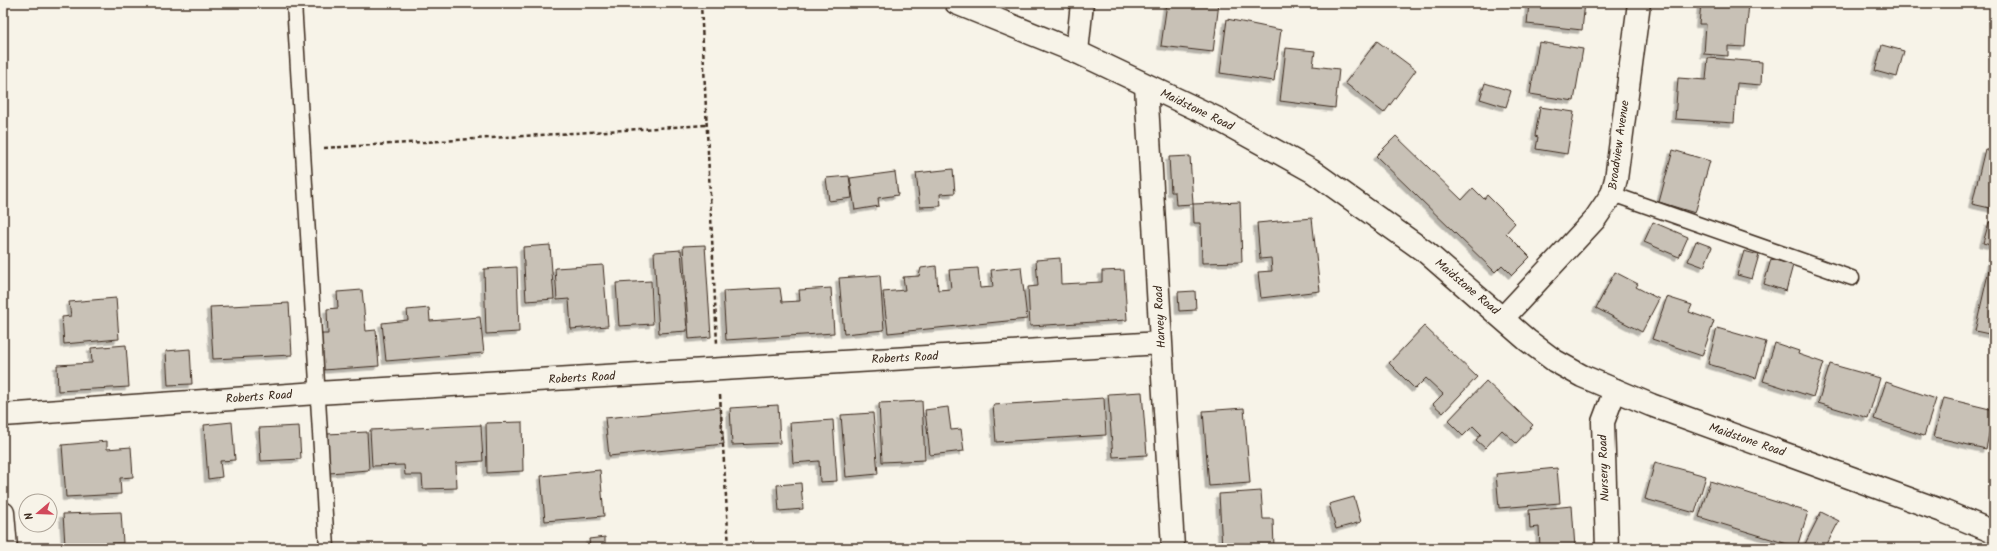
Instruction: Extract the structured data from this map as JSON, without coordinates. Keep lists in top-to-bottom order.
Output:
{
  "streets": {
    "street": [
      "Maidstone Road",
      "Broadview Avenue",
      "Harvey Road",
      "Roberts Road",
      "Nursery Road"
    ]
  },
  "crossings": [
    ["Maidstone Road", "Broadview Avenue"],
    ["Maidstone Road", "Harvey Road"],
    ["Maidstone Road", "Nursery Road"],
    ["Harvey Road", "Roberts Road"]
  ],
  "north": "left"
}
